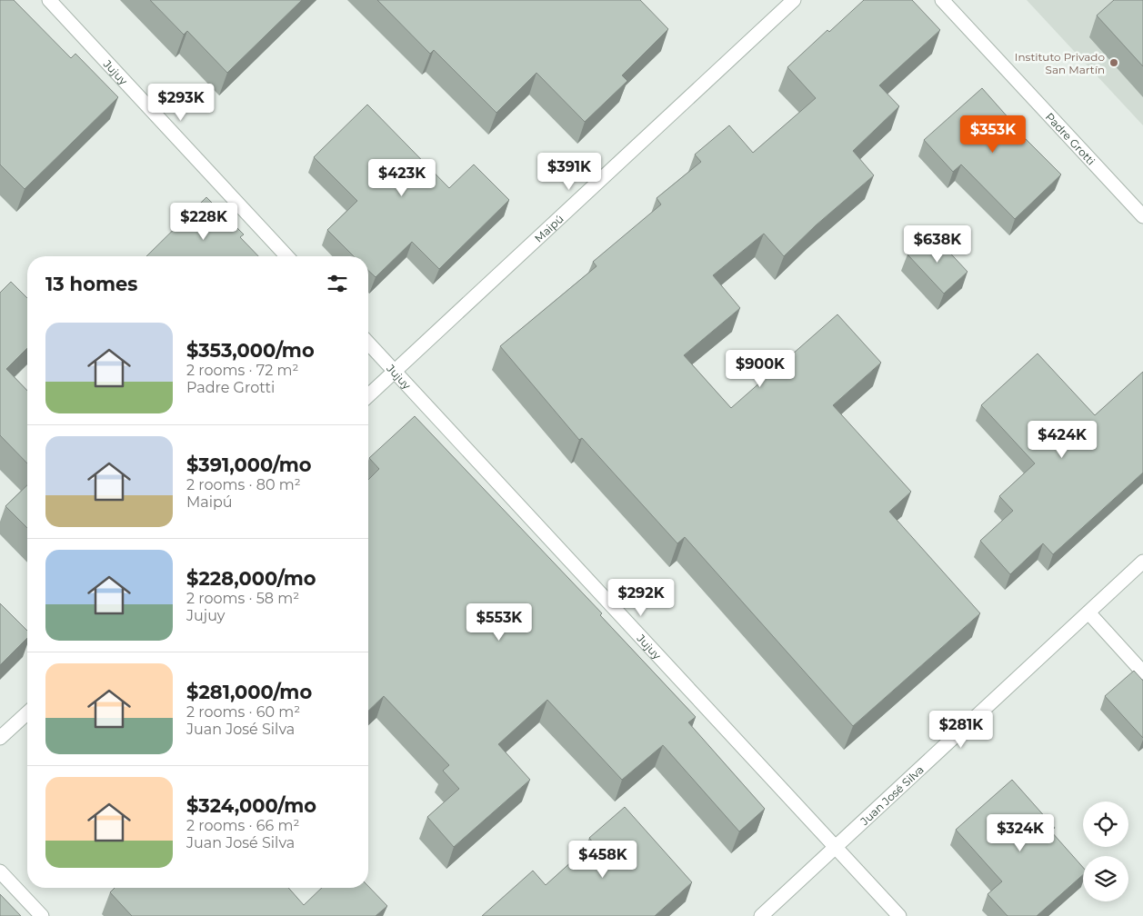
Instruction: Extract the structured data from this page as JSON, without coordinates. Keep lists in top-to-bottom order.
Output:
{
  "streets": {
    "street": [
      "Jujuy",
      "Padre Grotti",
      "Maipú",
      "Juan José Silva"
    ]
  },
  "crossings": [
    ["Jujuy", "Maipú"],
    ["Jujuy", "Juan José Silva"]
  ],
  "places": ["Instituto Privado San Martín"],
  "page": {
    "price": [
      "$293K",
      "$353K",
      "$391K",
      "$423K",
      "$228K",
      "$638K",
      "$900K",
      "$424K",
      "$292K",
      "$553K",
      "$281K",
      "$324K",
      "$458K"
    ],
    "heading": "13 homes",
    "list": [
      {
        "name": "$353,000/mo",
        "note": "2 rooms · 72 m² · Padre Grotti"
      },
      {
        "name": "$391,000/mo",
        "note": "2 rooms · 80 m² · Maipú"
      },
      {
        "name": "$228,000/mo",
        "note": "2 rooms · 58 m² · Jujuy"
      },
      {
        "name": "$281,000/mo",
        "note": "2 rooms · 60 m² · Juan José Silva"
      },
      {
        "name": "$324,000/mo",
        "note": "2 rooms · 66 m² · Juan José Silva"
      }
    ]
  }
}
